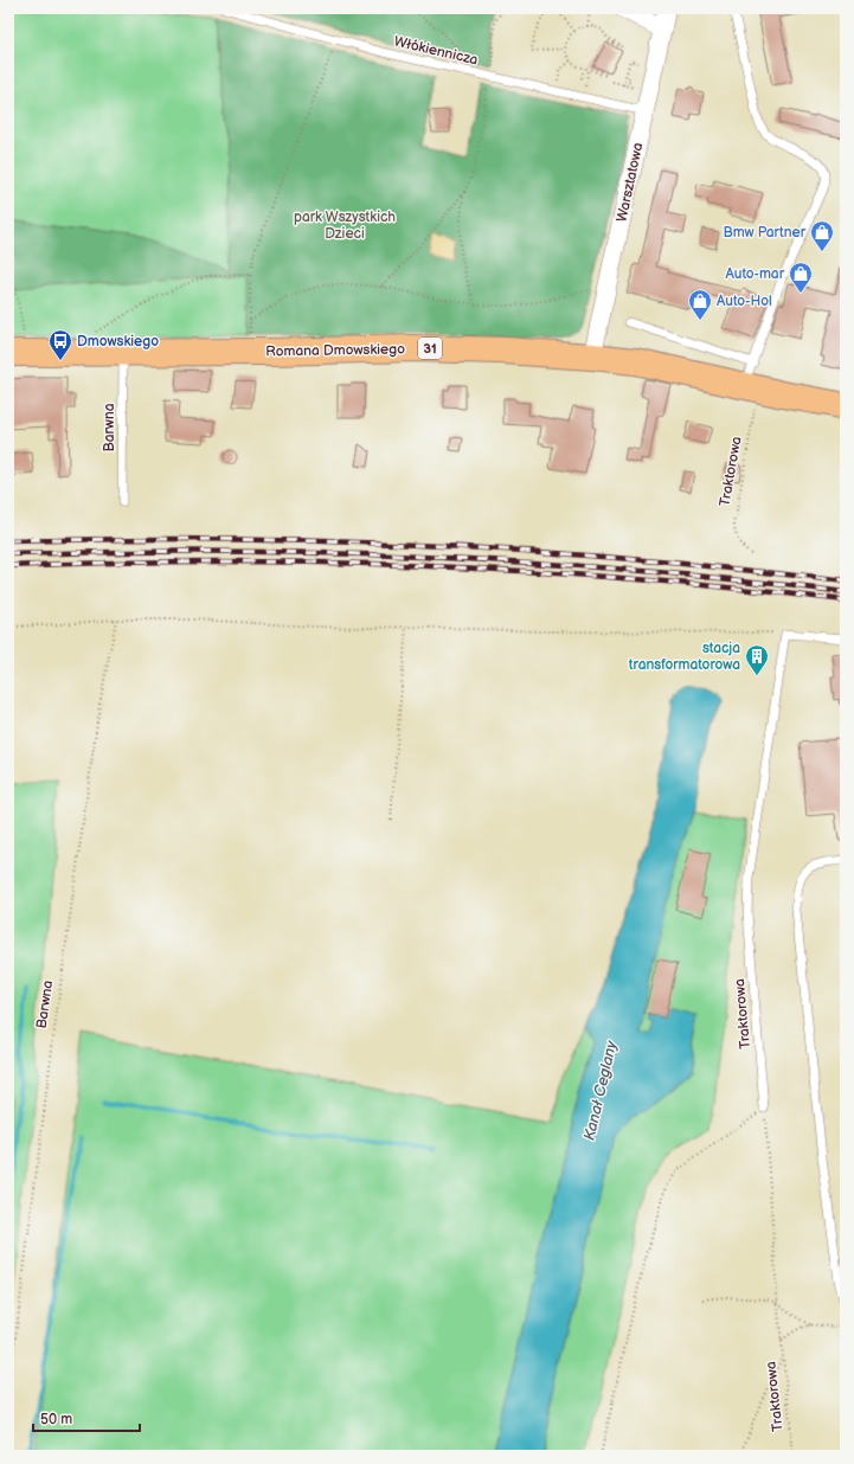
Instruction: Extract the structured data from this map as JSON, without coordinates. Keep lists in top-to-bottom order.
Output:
{
  "streets": {
    "main road": ["31", "Romana Dmowskiego"],
    "street": ["Warsztatowa"],
    "lane": ["Włókiennicza", "Barwna", "Traktorowa"]
  },
  "crossings": [
    ["Włókiennicza", "Warsztatowa"],
    ["Warsztatowa", "Romana Dmowskiego"],
    ["Romana Dmowskiego", "Barwna"],
    ["Romana Dmowskiego", "Traktorowa"]
  ],
  "water": ["Kanał Ceglany"],
  "parks": ["park Wszystkich Dzieci"],
  "places": {
    "shop": ["Bmw Partner", "Auto-mar", "Auto-Hol"],
    "bus stop": ["Dmowskiego"],
    "building": ["stacja transformatorowa"]
  },
  "scale_bar": "50 m"
}
